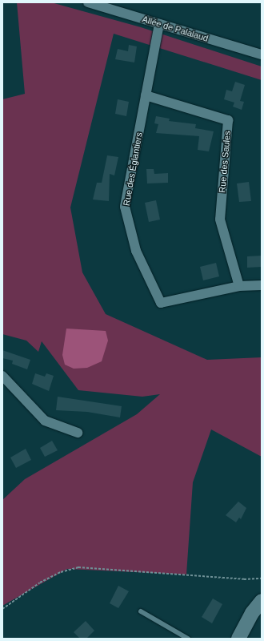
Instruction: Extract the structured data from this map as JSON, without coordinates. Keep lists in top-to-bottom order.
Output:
{
  "streets": {
    "street": ["Allée de Palalaud", "Rue des Saules", "Rue des Églantiers"]
  },
  "crossings": [
    ["Allée de Palalaud", "Rue des Églantiers"],
    ["Rue des Saules", "Rue des Églantiers"]
  ]
}
